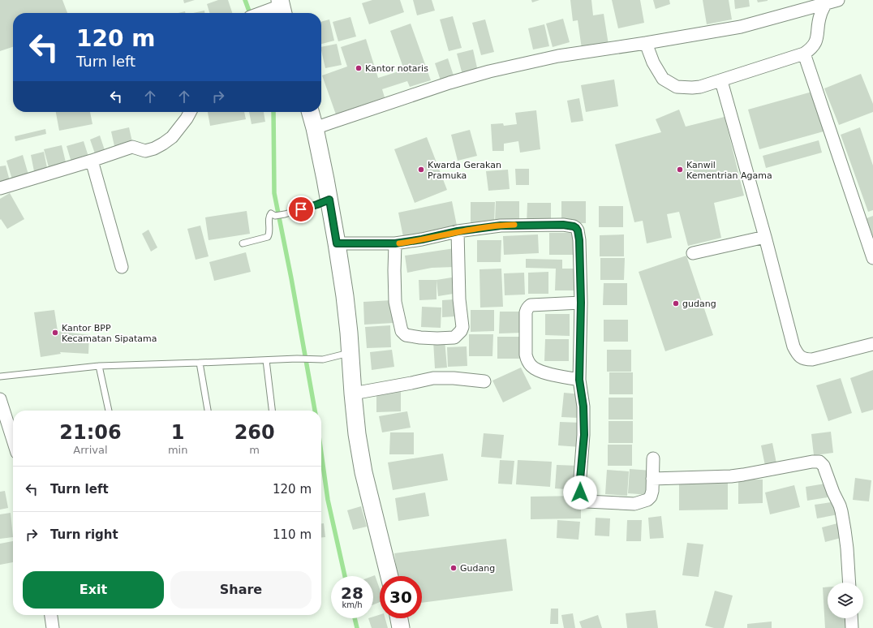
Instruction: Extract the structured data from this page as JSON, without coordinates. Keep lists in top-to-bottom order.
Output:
{
  "places": [
    "Kantor notaris",
    "Kwarda Gerakan Pramuka",
    "Kanwil Kementrian Agama",
    "gudang",
    "Kantor BPP Kecamatan Sipatama",
    "Gudang"
  ],
  "page": {
    "turn": ["120 m", "Turn left"],
    "eta": [
      "21:06",
      "Arrival",
      "1",
      "min",
      "260",
      "m"
    ],
    "list": [
      {
        "name": "Turn left",
        "value": "120 m"
      },
      {
        "name": "Turn right",
        "value": "110 m"
      }
    ],
    "buttons": ["Exit", "Share"],
    "speed": "28 km/h",
    "limit": "30"
  }
}
